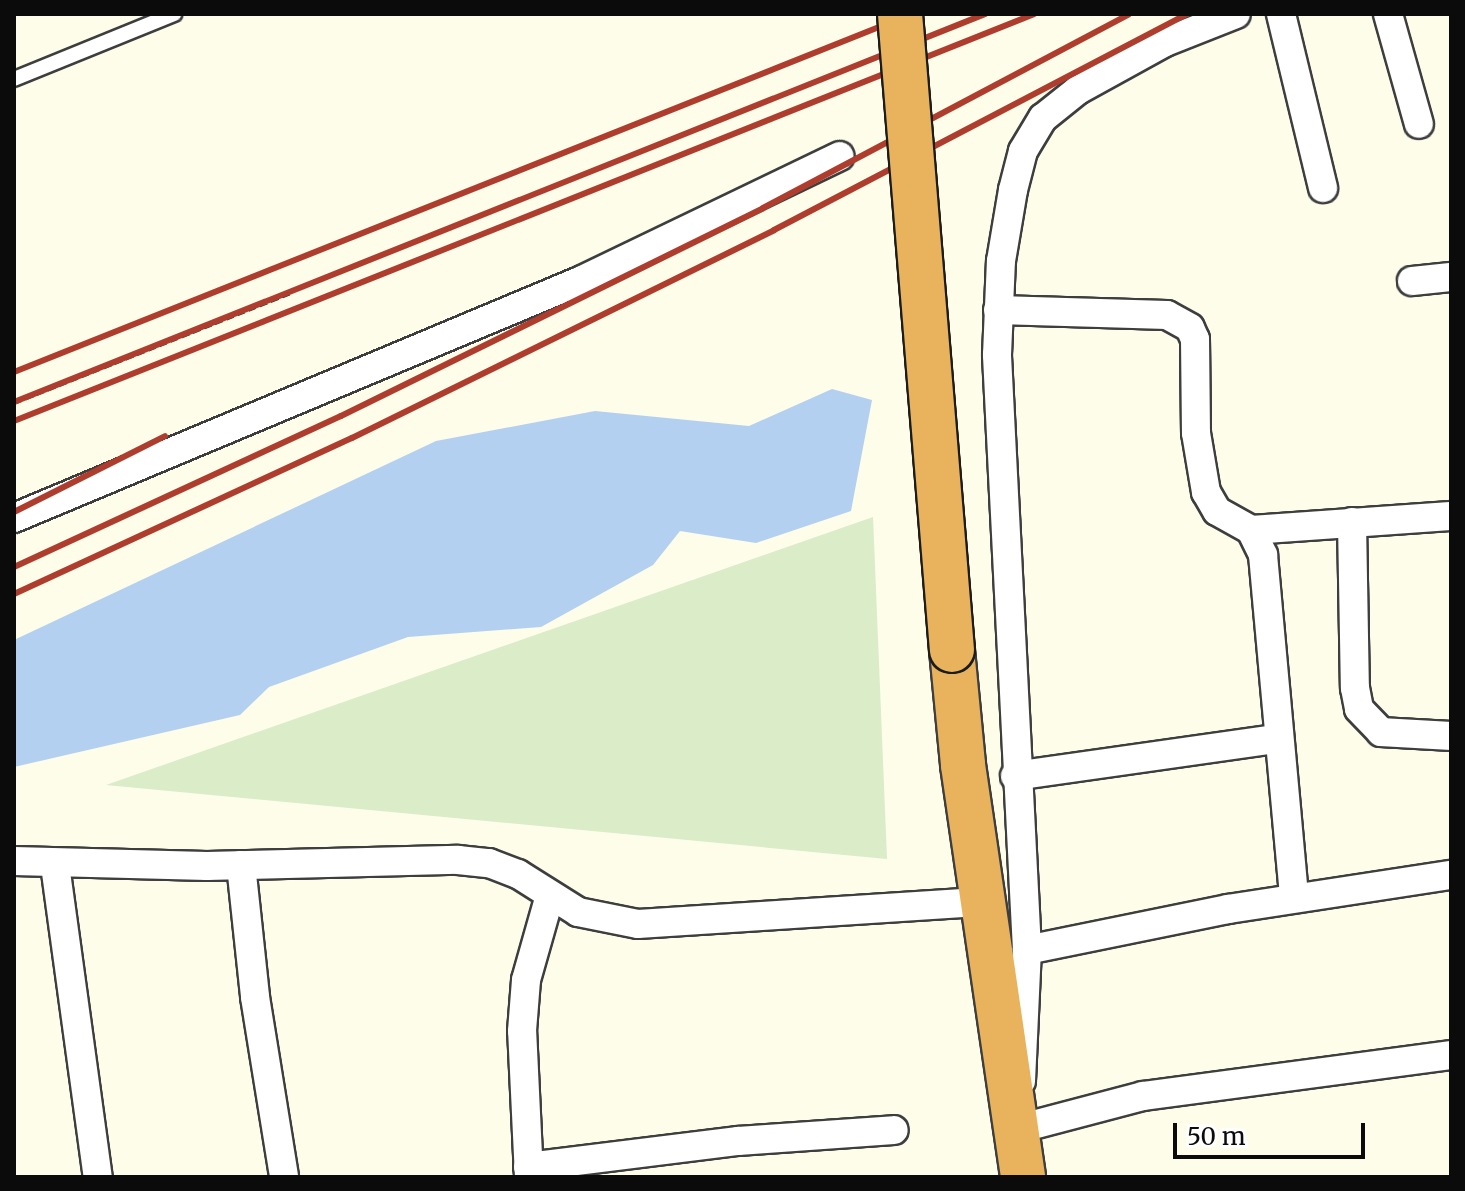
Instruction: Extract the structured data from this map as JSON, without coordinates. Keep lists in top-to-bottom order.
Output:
{
  "scale_bar": "50 m"
}
